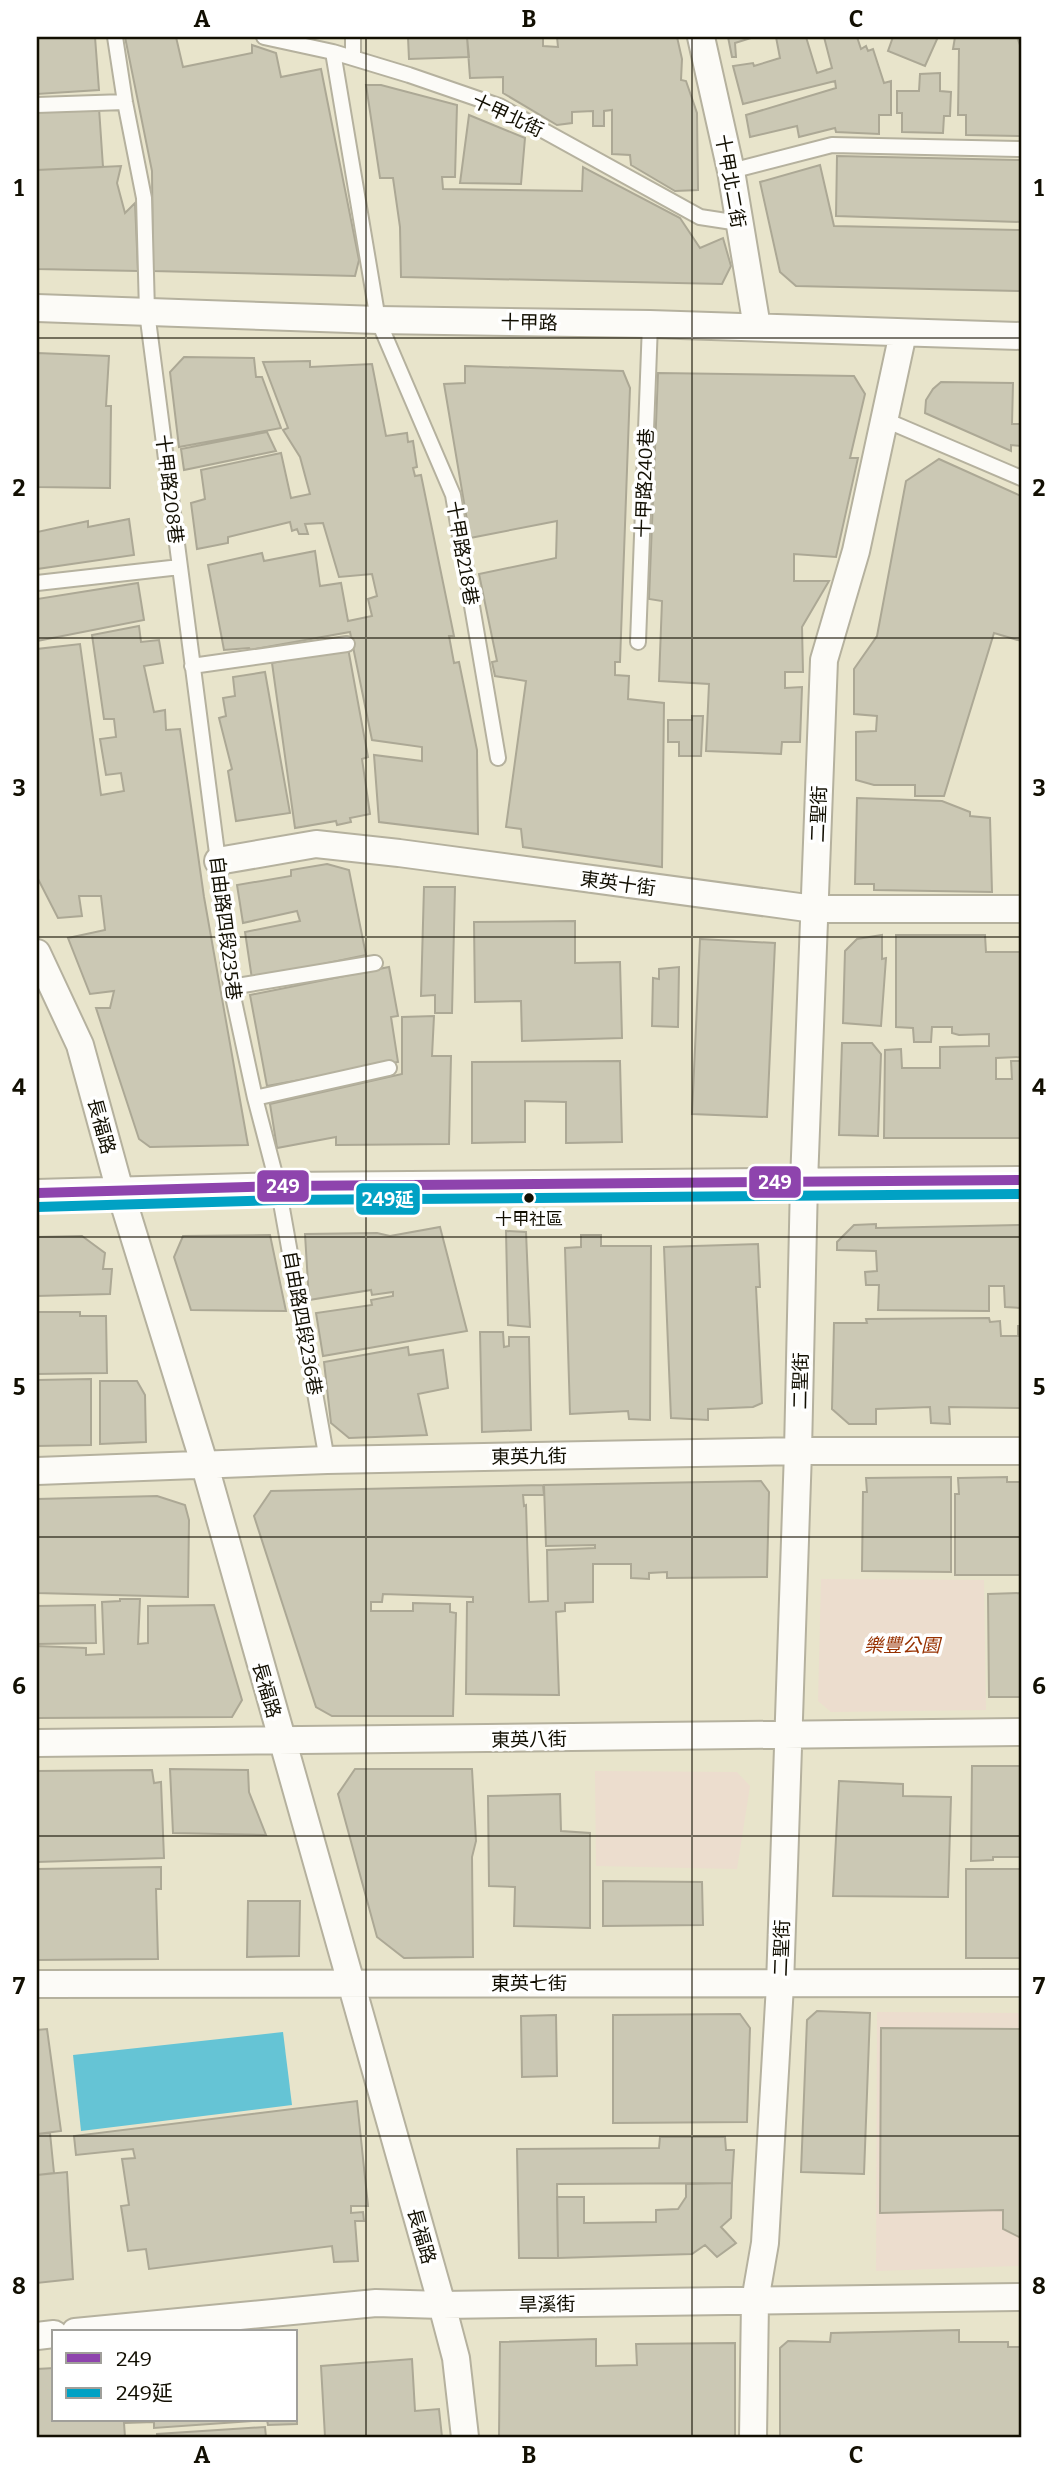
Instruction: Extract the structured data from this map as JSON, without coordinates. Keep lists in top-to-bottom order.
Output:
{
  "streets": {
    "street": [
      "十甲北二街",
      "十甲路",
      "二聖街",
      "東英十街",
      "長福路",
      "東英九街",
      "東英八街",
      "東英七街",
      "旱溪街"
    ],
    "lane": [
      "十甲北街",
      "十甲路240巷",
      "十甲路208巷",
      "十甲路218巷",
      "自由路四段235巷",
      "自由路四段236巷"
    ]
  },
  "crossings": [
    ["十甲北街", "十甲北二街"],
    ["十甲北街", "十甲路218巷"],
    ["十甲北二街", "十甲路"],
    ["十甲路", "十甲路240巷"],
    ["十甲路", "十甲路208巷"],
    ["十甲路", "十甲路218巷"],
    ["十甲路", "二聖街"],
    ["十甲路208巷", "自由路四段235巷"],
    ["二聖街", "東英十街"],
    ["二聖街", "東英九街"],
    ["二聖街", "東英八街"],
    ["二聖街", "東英七街"],
    ["二聖街", "旱溪街"],
    ["東英十街", "自由路四段235巷"],
    ["自由路四段235巷", "自由路四段236巷"],
    ["長福路", "東英九街"],
    ["長福路", "東英八街"],
    ["長福路", "東英七街"],
    ["長福路", "旱溪街"],
    ["自由路四段236巷", "東英九街"]
  ],
  "parks": ["樂豐公園"],
  "places": ["十甲社區"],
  "lines": ["transit line 249", "transit line 249延"],
  "legend": ["249", "249延"],
  "grid": {
    "columns": ["A", "B", "C"],
    "rows": [
      "1",
      "2",
      "3",
      "4",
      "5",
      "6",
      "7",
      "8"
    ]
  }
}
